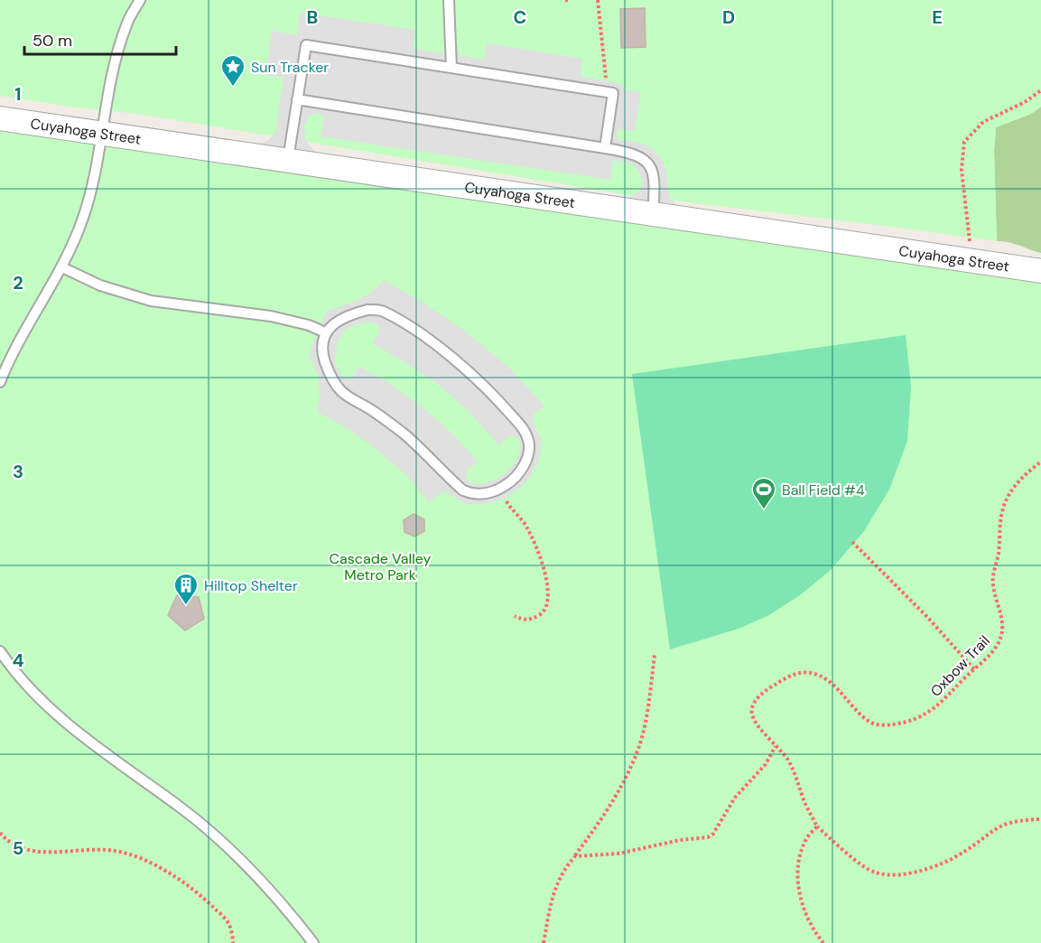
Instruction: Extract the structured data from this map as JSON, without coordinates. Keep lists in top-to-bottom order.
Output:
{
  "streets": {
    "street": ["Cuyahoga Street"],
    "path": ["Oxbow Trail"]
  },
  "parks": ["Cascade Valley Metro Park"],
  "places": {
    "place": ["Sun Tracker"],
    "sports": ["Ball Field #4"],
    "building": ["Hilltop Shelter"]
  },
  "scale_bar": "50 m",
  "grid": {
    "columns": [
      "B",
      "C",
      "D",
      "E"
    ],
    "rows": [
      "1",
      "2",
      "3",
      "4",
      "5"
    ]
  }
}
